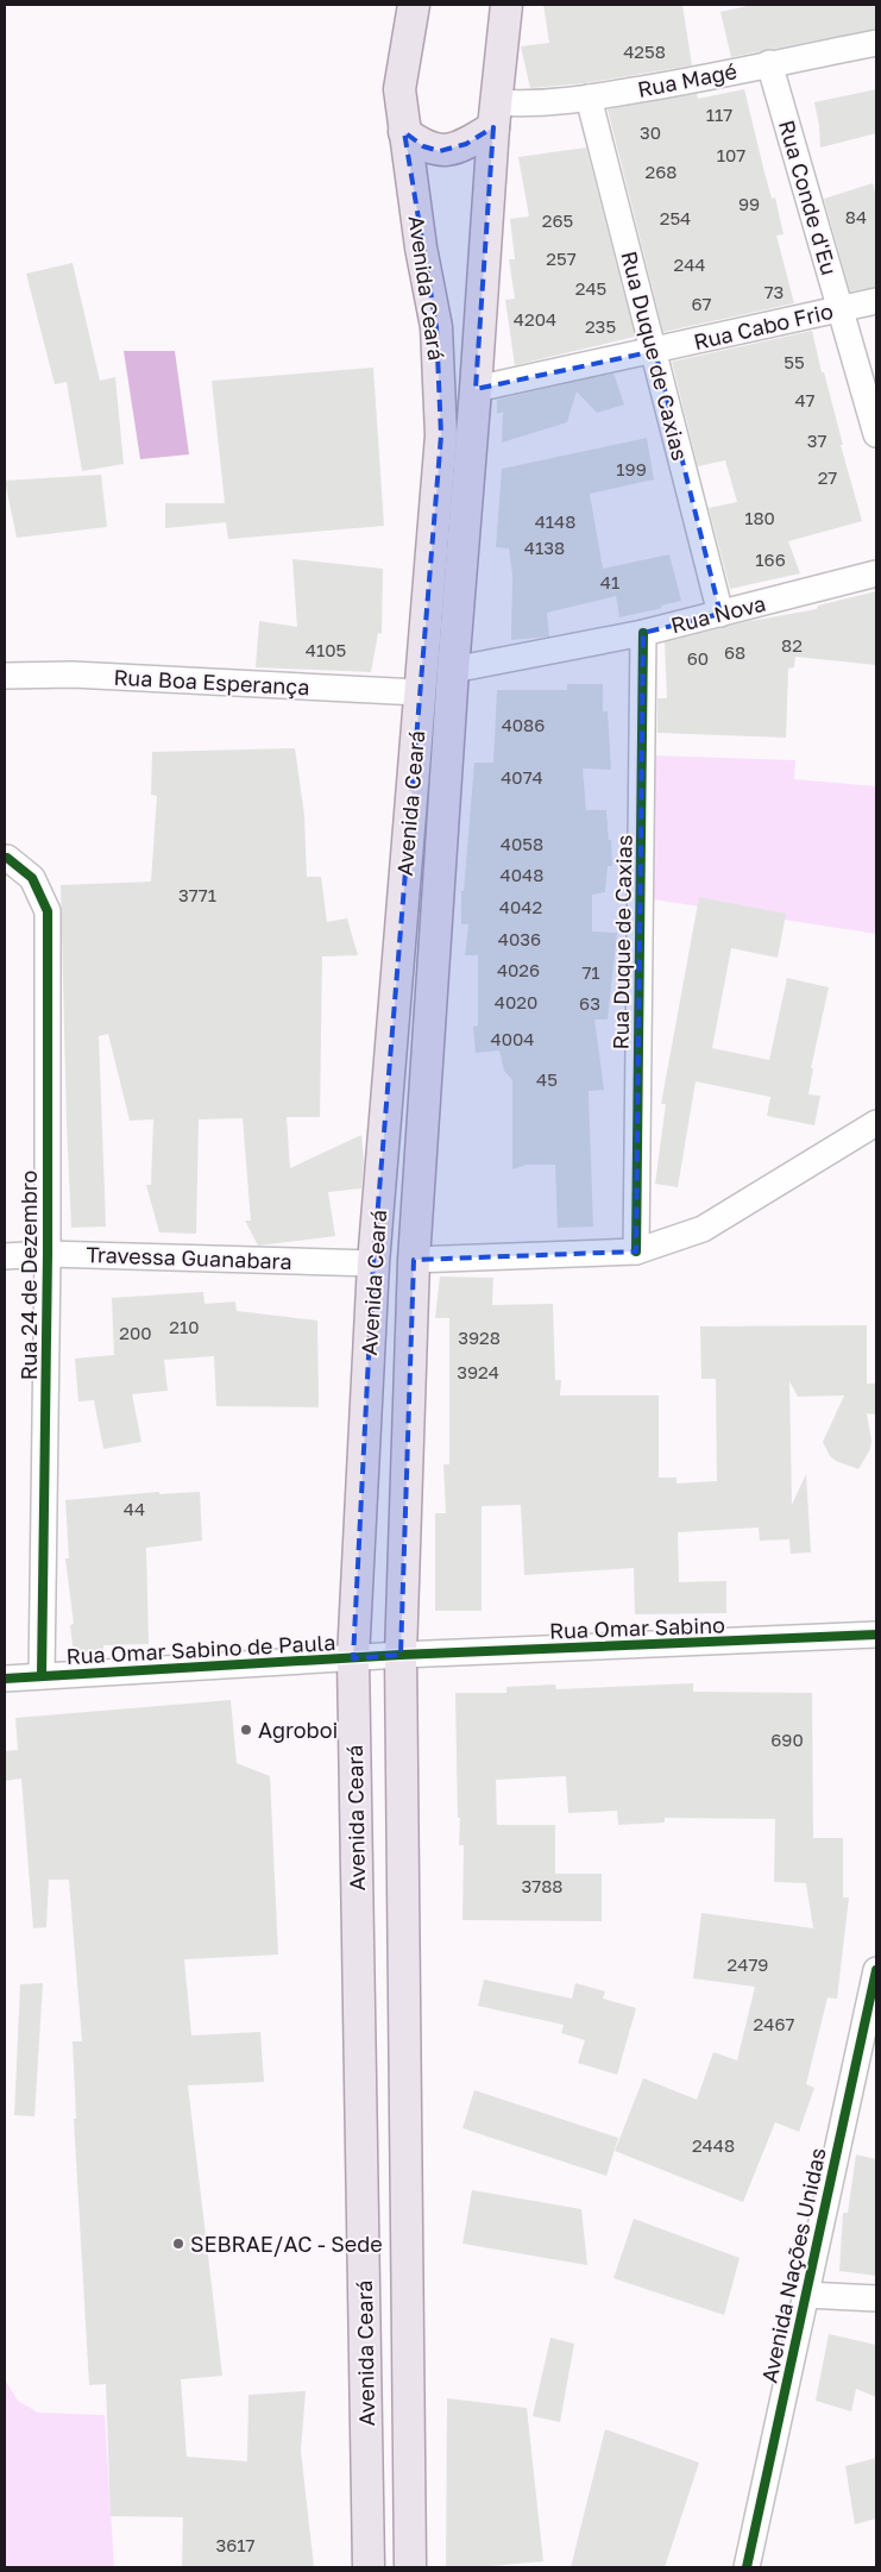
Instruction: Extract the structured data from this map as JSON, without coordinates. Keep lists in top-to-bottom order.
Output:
{
  "streets": {
    "main road": ["Avenida Ceará"],
    "street": [
      "Rua Magé",
      "Rua Conde d'Eu",
      "Rua Cabo Frio",
      "Rua Duque de Caxias",
      "Rua Nova",
      "Rua Boa Esperança",
      "Travessa Guanabara",
      "Rua 24 de Dezembro",
      "Rua Omar Sabino",
      "Rua Omar Sabino de Paula",
      "Avenida Nações Unidas"
    ]
  },
  "crossings": [
    ["Rua Magé", "Rua Conde d'Eu"],
    ["Rua Magé", "Avenida Ceará"],
    ["Rua Magé", "Rua Duque de Caxias"],
    ["Rua Conde d'Eu", "Rua Cabo Frio"],
    ["Avenida Ceará", "Rua Cabo Frio"],
    ["Avenida Ceará", "Rua Nova"],
    ["Avenida Ceará", "Rua Boa Esperança"],
    ["Avenida Ceará", "Travessa Guanabara"],
    ["Avenida Ceará", "Rua Omar Sabino"],
    ["Avenida Ceará", "Rua Omar Sabino de Paula"],
    ["Rua Cabo Frio", "Rua Duque de Caxias"],
    ["Rua Duque de Caxias", "Rua Nova"],
    ["Travessa Guanabara", "Rua 24 de Dezembro"],
    ["Rua 24 de Dezembro", "Rua Omar Sabino de Paula"],
    ["Rua Omar Sabino", "Rua Omar Sabino de Paula"]
  ],
  "places": ["Agroboi", "SEBRAE/AC - Sede"],
  "house_numbers": [
    "4258",
    "117",
    "30",
    "107",
    "268",
    "99",
    "84",
    "254",
    "265",
    "257",
    "244",
    "245",
    "73",
    "67",
    "4204",
    "235",
    "55",
    "47",
    "37",
    "199",
    "27",
    "180",
    "4148",
    "4138",
    "166",
    "41",
    "82",
    "4105",
    "68",
    "60",
    "4086",
    "4074",
    "4058",
    "4048",
    "3771",
    "4042",
    "4036",
    "4026",
    "71",
    "4020",
    "63",
    "4004",
    "45",
    "210",
    "200",
    "3928",
    "3924",
    "44",
    "690",
    "3788",
    "2479",
    "2467",
    "2448",
    "3617"
  ]
}
